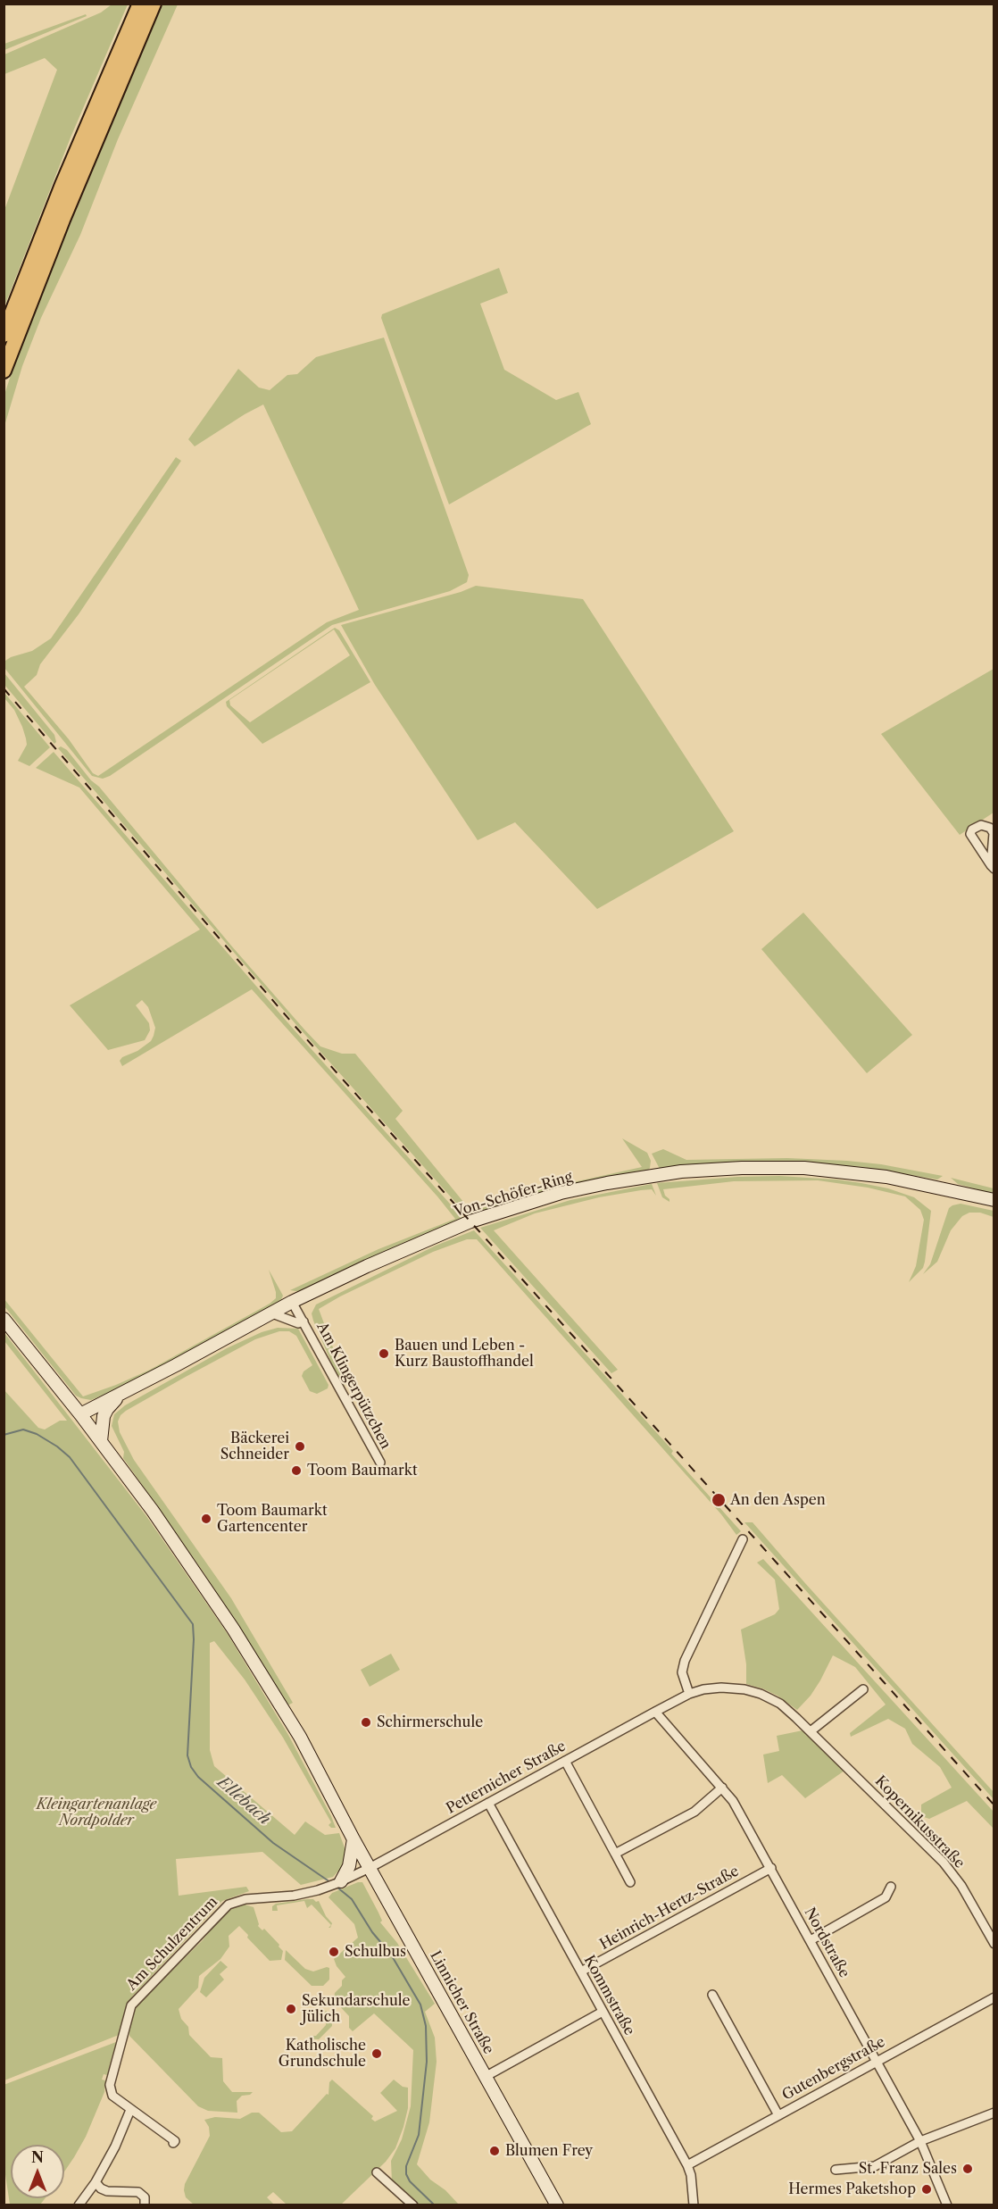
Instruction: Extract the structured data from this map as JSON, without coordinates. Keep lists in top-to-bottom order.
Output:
{
  "streets": {
    "main road": ["Von-Schöfer-Ring", "Linnicher Straße"],
    "street": [
      "Am Klingerpützchen",
      "Petternicher Straße",
      "Kopernikusstraße",
      "Heinrich-Hertz-Straße",
      "Nordstraße",
      "Am Schulzentrum",
      "Kommstraße",
      "Gutenbergstraße"
    ]
  },
  "crossings": [
    ["Von-Schöfer-Ring", "Am Klingerpützchen"],
    ["Von-Schöfer-Ring", "Linnicher Straße"],
    ["Petternicher Straße", "Kopernikusstraße"],
    ["Petternicher Straße", "Nordstraße"],
    ["Petternicher Straße", "Am Schulzentrum"],
    ["Petternicher Straße", "Kommstraße"],
    ["Petternicher Straße", "Linnicher Straße"],
    ["Kopernikusstraße", "Nordstraße"],
    ["Heinrich-Hertz-Straße", "Nordstraße"],
    ["Heinrich-Hertz-Straße", "Kommstraße"],
    ["Nordstraße", "Gutenbergstraße"],
    ["Am Schulzentrum", "Linnicher Straße"],
    ["Kommstraße", "Gutenbergstraße"]
  ],
  "water": ["Ellebach"],
  "parks": ["Kleingartenanlage Nordpolder"],
  "places": [
    "Bauen und Leben - Kurz Baustoffhandel",
    "Bäckerei Schneider",
    "Toom Baumarkt",
    "An den Aspen",
    "Toom Baumarkt Gartencenter",
    "Schirmerschule",
    "Schulbus",
    "Sekundarschule Jülich",
    "Katholische Grundschule",
    "Blumen Frey",
    "St. Franz Sales",
    "Hermes Paketshop"
  ],
  "north": "top"
}
